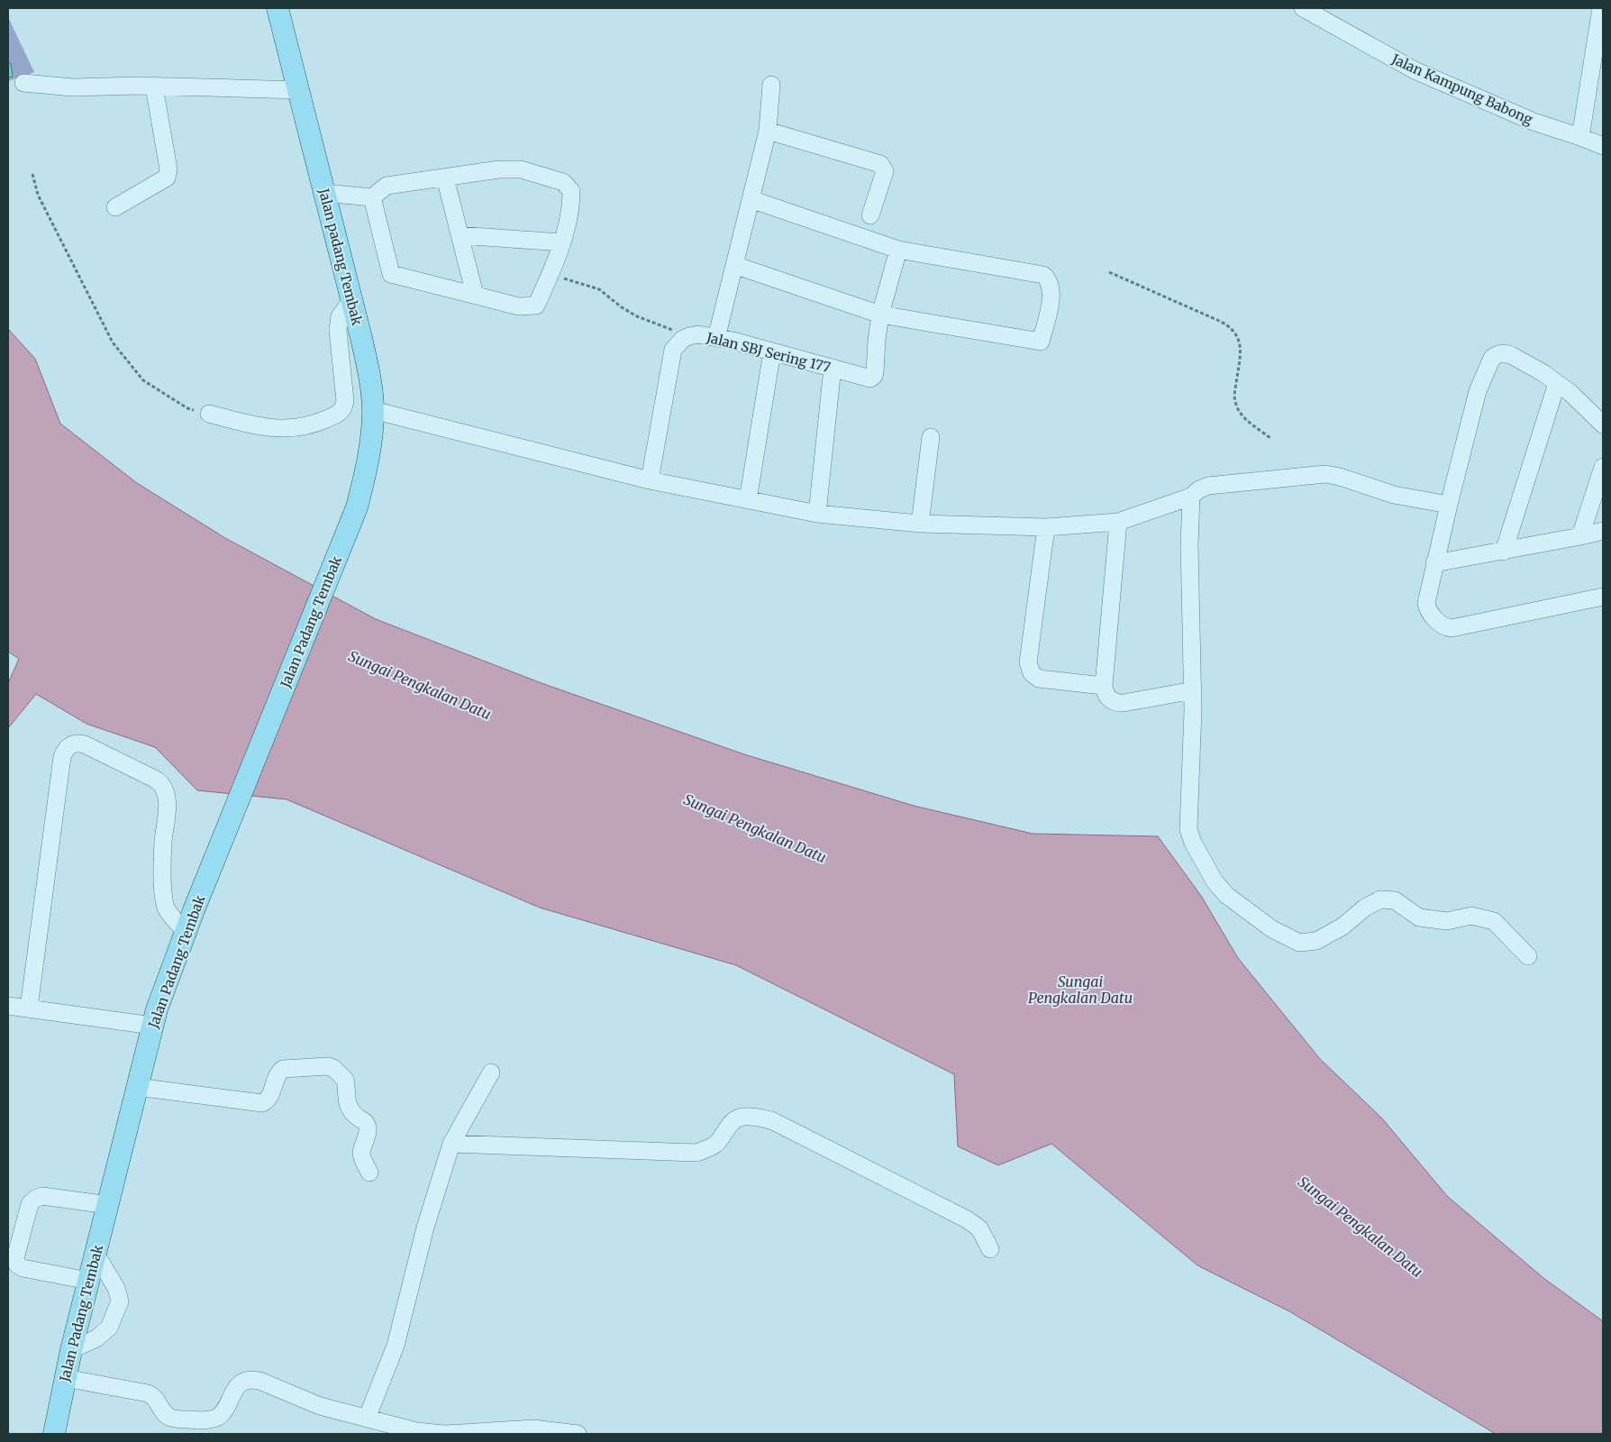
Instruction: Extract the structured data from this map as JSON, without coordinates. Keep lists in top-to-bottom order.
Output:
{
  "streets": {
    "main road": ["Jalan padang Tembak", "Jalan Padang Tembak"],
    "street": ["Jalan Kampung Babong", "Jalan SBJ Sering 177"]
  },
  "crossings": [
    ["Jalan padang Tembak", "Jalan Padang Tembak"]
  ],
  "water": ["Sungai Pengkalan Datu"]
}
